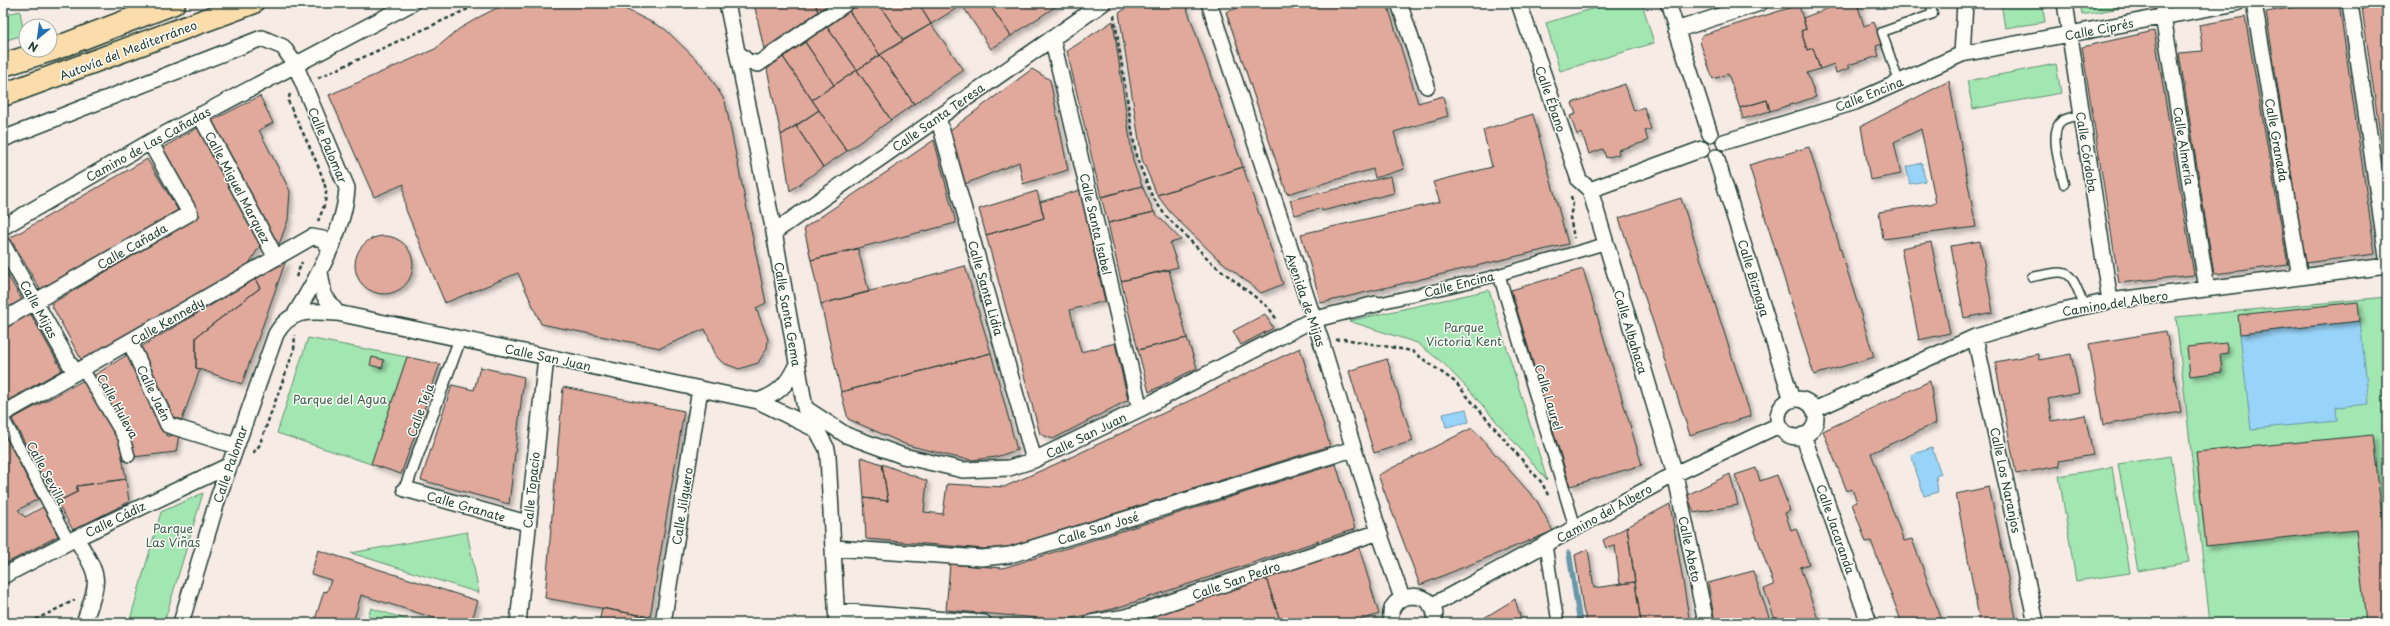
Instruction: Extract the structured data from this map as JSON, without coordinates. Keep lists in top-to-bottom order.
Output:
{
  "streets": {
    "highway": ["Autovía del Mediterráneo"],
    "street": [
      "Calle Ciprés",
      "Calle Encina",
      "Calle Ébano",
      "Calle Santa Teresa",
      "Calle Granada",
      "Camino de Las Cañadas",
      "Calle Palomar",
      "Calle Almería",
      "Calle Córdoba",
      "Calle Miguel Marquez",
      "Calle Santa Isabel",
      "Calle Cañada",
      "Calle Biznaga",
      "Calle Santa Lidia",
      "Avenida de Mijas",
      "Camino del Albero",
      "Calle Mijas",
      "Calle Santa Gema",
      "Calle Kennedy",
      "Calle Albahaca",
      "Calle San Juan",
      "Calle Jaén",
      "Calle Laurel",
      "Calle Huleva",
      "Calle Teja",
      "Calle Sevilla",
      "Calle Los Naranjos",
      "Calle Topacio",
      "Calle Granate",
      "Calle Jilguero",
      "Calle Cádiz",
      "Calle San José",
      "Calle Jacaranda",
      "Calle Abeto",
      "Calle San Pedro"
    ]
  },
  "crossings": [
    ["Calle Ciprés", "Calle Encina"],
    ["Calle Ciprés", "Calle Almería"],
    ["Calle Ciprés", "Calle Córdoba"],
    ["Calle Encina", "Calle Biznaga"],
    ["Calle Encina", "Avenida de Mijas"],
    ["Calle Encina", "Calle Albahaca"],
    ["Calle Encina", "Calle San Juan"],
    ["Calle Encina", "Calle Laurel"],
    ["Calle Ébano", "Calle Albahaca"],
    ["Calle Santa Teresa", "Calle Santa Isabel"],
    ["Calle Santa Teresa", "Calle Santa Lidia"],
    ["Calle Santa Teresa", "Calle Santa Gema"],
    ["Calle Granada", "Camino del Albero"],
    ["Camino de Las Cañadas", "Calle Palomar"],
    ["Camino de Las Cañadas", "Calle Miguel Marquez"],
    ["Camino de Las Cañadas", "Calle Cañada"],
    ["Calle Palomar", "Calle Kennedy"],
    ["Calle Palomar", "Calle Jaén"],
    ["Calle Palomar", "Calle Cádiz"],
    ["Calle Almería", "Camino del Albero"],
    ["Calle Córdoba", "Camino del Albero"],
    ["Calle Miguel Marquez", "Calle Kennedy"],
    ["Calle Santa Isabel", "Calle San Juan"],
    ["Calle Cañada", "Calle Mijas"],
    ["Calle Biznaga", "Camino del Albero"],
    ["Calle Biznaga", "Calle Jacaranda"],
    ["Calle Santa Lidia", "Calle San Juan"],
    ["Avenida de Mijas", "Calle San Juan"],
    ["Avenida de Mijas", "Calle San José"],
    ["Avenida de Mijas", "Calle San Pedro"],
    ["Camino del Albero", "Calle Albahaca"],
    ["Camino del Albero", "Calle Laurel"],
    ["Camino del Albero", "Calle Los Naranjos"],
    ["Camino del Albero", "Calle Jacaranda"],
    ["Camino del Albero", "Calle Abeto"],
    ["Calle Mijas", "Calle Kennedy"],
    ["Calle Mijas", "Calle Huleva"],
    ["Calle Santa Gema", "Calle San Juan"],
    ["Calle Santa Gema", "Calle San José"],
    ["Calle Kennedy", "Calle Jaén"],
    ["Calle Kennedy", "Calle Huleva"],
    ["Calle Albahaca", "Calle Abeto"],
    ["Calle San Juan", "Calle Teja"],
    ["Calle San Juan", "Calle Topacio"],
    ["Calle San Juan", "Calle Jilguero"],
    ["Calle Teja", "Calle Granate"],
    ["Calle Sevilla", "Calle Cádiz"],
    ["Calle Topacio", "Calle Granate"]
  ],
  "parks": ["Parque Victoria Kent", "Parque del Agua", "Parque Las Viñas"],
  "north": "bottom left"
}
